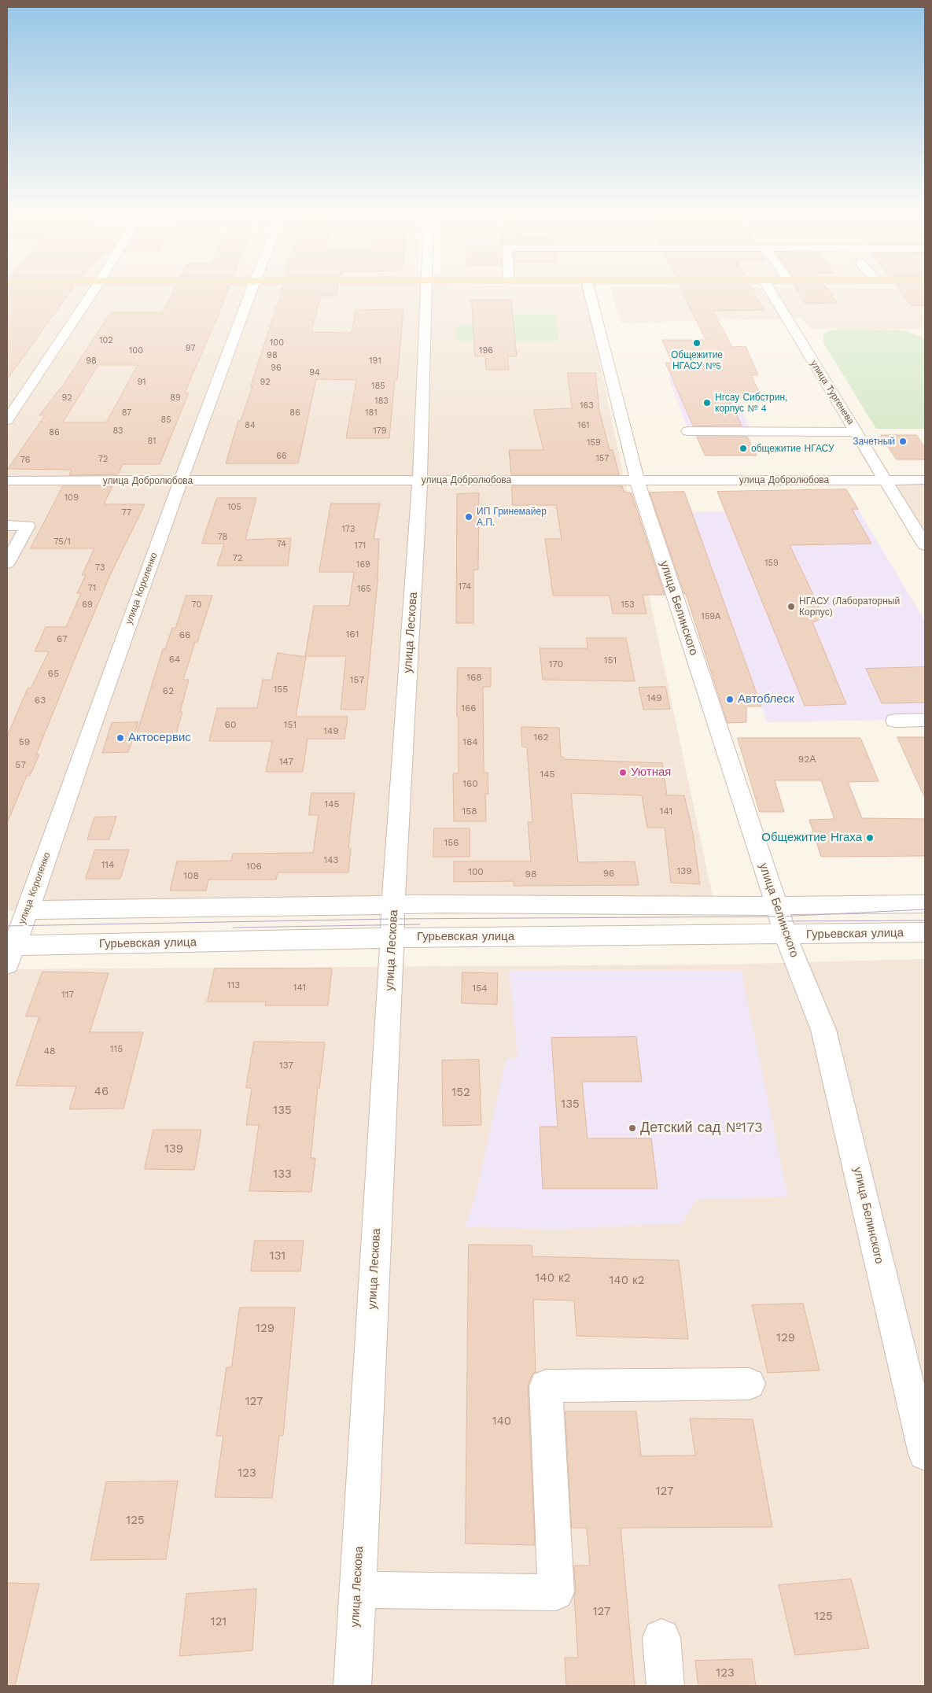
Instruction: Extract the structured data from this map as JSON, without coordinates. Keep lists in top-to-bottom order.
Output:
{
  "streets": {
    "street": [
      "улица Тургенева",
      "улица Добролюбова",
      "улица Короленко",
      "улица Белинского",
      "улица Лескова",
      "Гурьевская улица"
    ]
  },
  "crossings": [
    ["улица Тургенева", "улица Добролюбова"],
    ["улица Добролюбова", "улица Короленко"],
    ["улица Добролюбова", "улица Белинского"],
    ["улица Добролюбова", "улица Лескова"],
    ["улица Короленко", "Гурьевская улица"],
    ["улица Белинского", "Гурьевская улица"],
    ["улица Лескова", "Гурьевская улица"]
  ],
  "places": [
    "Общежитие НГАСУ №5",
    "Нгсау Сибстрин, корпус № 4",
    "Зачетный",
    "общежитие НГАСУ",
    "ИП Гринемайер А.П.",
    "НГАСУ (Лабораторный Корпус)",
    "Автоблеск",
    "Актосервис",
    "Уютная",
    "Общежитие Нгаха",
    "Детский сад №173"
  ],
  "house_numbers": [
    "102",
    "100",
    "97",
    "100",
    "196",
    "98",
    "98",
    "191",
    "96",
    "94",
    "91",
    "92",
    "185",
    "92",
    "89",
    "183",
    "163",
    "87",
    "86",
    "181",
    "85",
    "84",
    "161",
    "83",
    "179",
    "86",
    "81",
    "159",
    "66",
    "157",
    "72",
    "76",
    "109",
    "105",
    "77",
    "173",
    "78",
    "75/1",
    "74",
    "171",
    "72",
    "159",
    "169",
    "73",
    "174",
    "71",
    "165",
    "69",
    "70",
    "153",
    "159А",
    "161",
    "66",
    "67",
    "64",
    "151",
    "170",
    "65",
    "168",
    "157",
    "155",
    "62",
    "149",
    "63",
    "166",
    "60",
    "151",
    "149",
    "162",
    "59",
    "164",
    "92А",
    "147",
    "57",
    "145",
    "160",
    "145",
    "158",
    "141",
    "156",
    "143",
    "114",
    "106",
    "139",
    "100",
    "96",
    "98",
    "108",
    "113",
    "141",
    "154",
    "117",
    "115",
    "48",
    "137",
    "46",
    "152",
    "135",
    "135",
    "139",
    "133",
    "131",
    "140 к2",
    "140 к2",
    "129",
    "129",
    "127",
    "140",
    "123",
    "127",
    "125",
    "127",
    "125",
    "121",
    "123"
  ]
}
